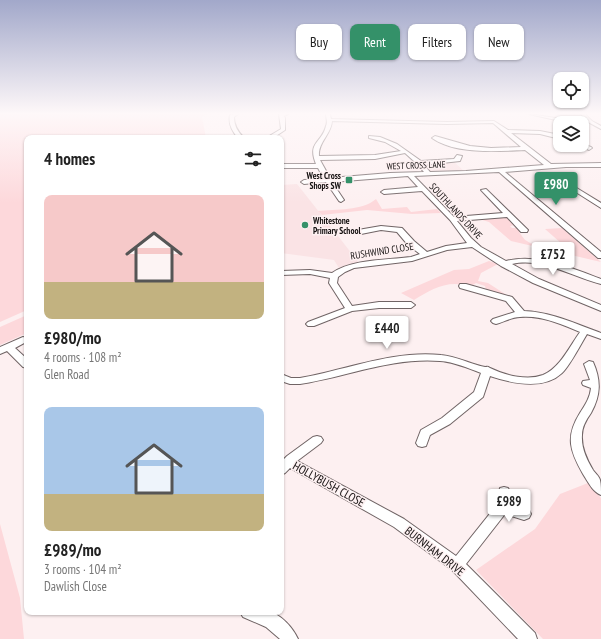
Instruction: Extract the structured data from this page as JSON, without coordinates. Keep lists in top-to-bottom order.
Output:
{
  "streets": {
    "street": [
      "WEST CROSS LANE",
      "SOUTHLANDS DRIVE",
      "RUSHWIND CLOSE",
      "HOLLYBUSH CLOSE",
      "BURNHAM DRIVE"
    ]
  },
  "crossings": [
    ["WEST CROSS LANE", "SOUTHLANDS DRIVE"],
    ["SOUTHLANDS DRIVE", "RUSHWIND CLOSE"],
    ["HOLLYBUSH CLOSE", "BURNHAM DRIVE"]
  ],
  "places": {
    "transit": ["West Cross Shops SW"],
    "other": ["Whitestone Primary School"]
  },
  "page": {
    "chip": [
      "Buy",
      "Rent",
      "Filters",
      "New"
    ],
    "heading": "4 homes",
    "price": [
      "£980",
      "£752",
      "£440",
      "£989"
    ],
    "list": [
      {
        "name": "£980/mo",
        "note": "4 rooms · 108 m² · Glen Road"
      },
      {
        "name": "£989/mo",
        "note": "3 rooms · 104 m² · Dawlish Close"
      }
    ]
  }
}
